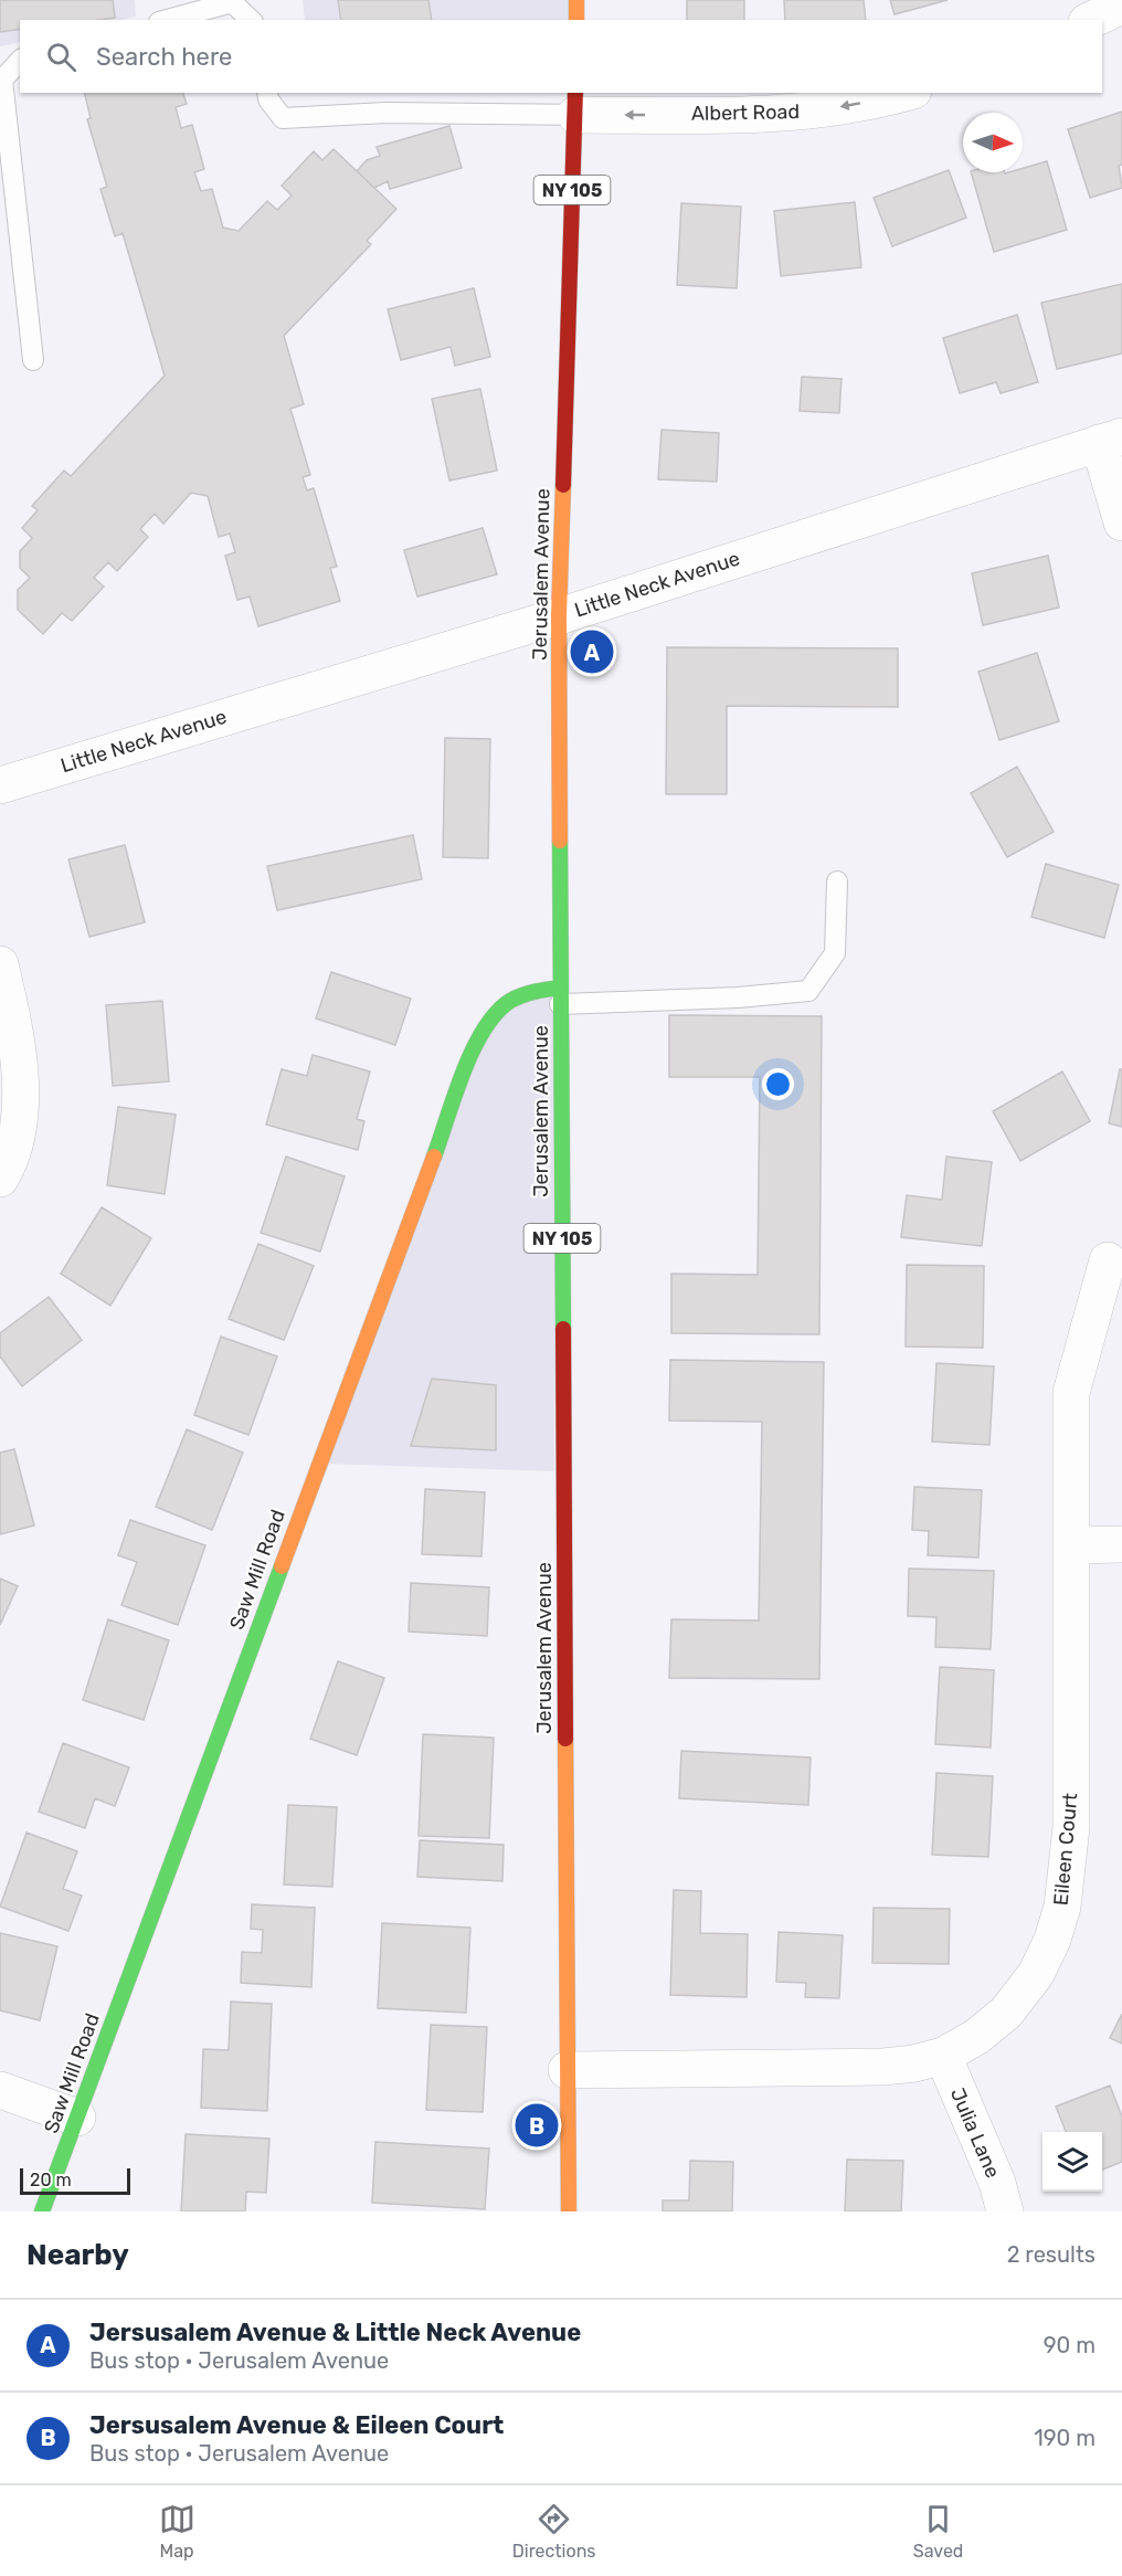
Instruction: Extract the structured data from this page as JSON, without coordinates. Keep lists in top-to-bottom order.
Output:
{
  "streets": {
    "main road": ["NY 105", "Jerusalem Avenue", "Saw Mill Road"],
    "street": [
      "Albert Road",
      "Little Neck Avenue",
      "Eileen Court",
      "Julia Lane"
    ]
  },
  "crossings": [
    ["Albert Road", "Jerusalem Avenue"],
    ["Jerusalem Avenue", "Little Neck Avenue"],
    ["Jerusalem Avenue", "Saw Mill Road"],
    ["Jerusalem Avenue", "Eileen Court"],
    ["Eileen Court", "Julia Lane"]
  ],
  "one_way": ["Albert Road"],
  "scale_bar": "20 m",
  "north": "right",
  "page": {
    "search": "Search here",
    "pins": ["A", "B"],
    "scale": "20 m",
    "heading": ["Nearby", "2 results"],
    "list": [
      {
        "mark": "A",
        "name": "Jersusalem Avenue & Little Neck Avenue",
        "note": "Bus stop · Jerusalem Avenue",
        "value": "90 m"
      },
      {
        "mark": "B",
        "name": "Jersusalem Avenue & Eileen Court",
        "note": "Bus stop · Jerusalem Avenue",
        "value": "190 m"
      }
    ],
    "nav": ["Map", "Directions", "Saved"]
  }
}
